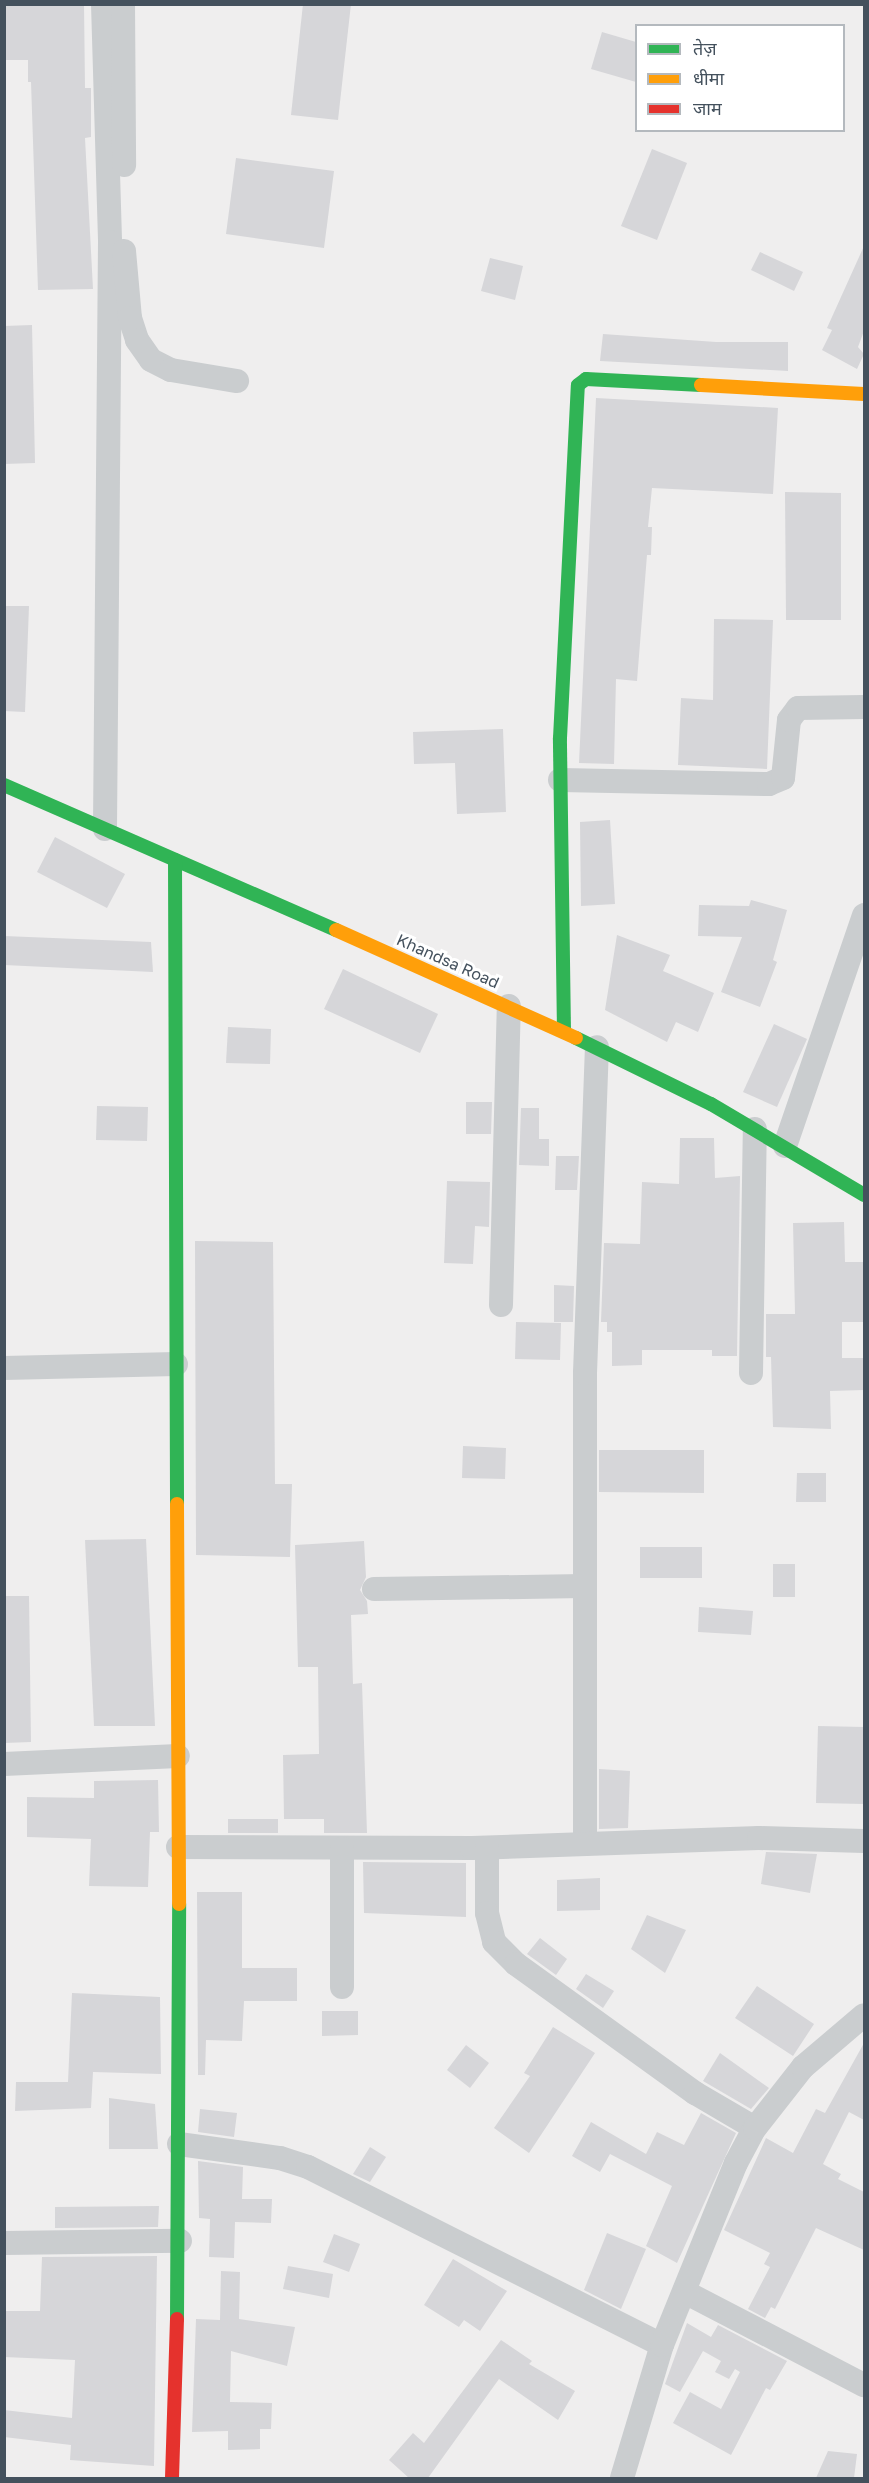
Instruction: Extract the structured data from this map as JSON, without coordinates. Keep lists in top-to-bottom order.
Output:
{
  "streets": {
    "street": ["Khandsa Road"]
  },
  "legend": ["तेज़", "धीमा", "जाम"]
}
